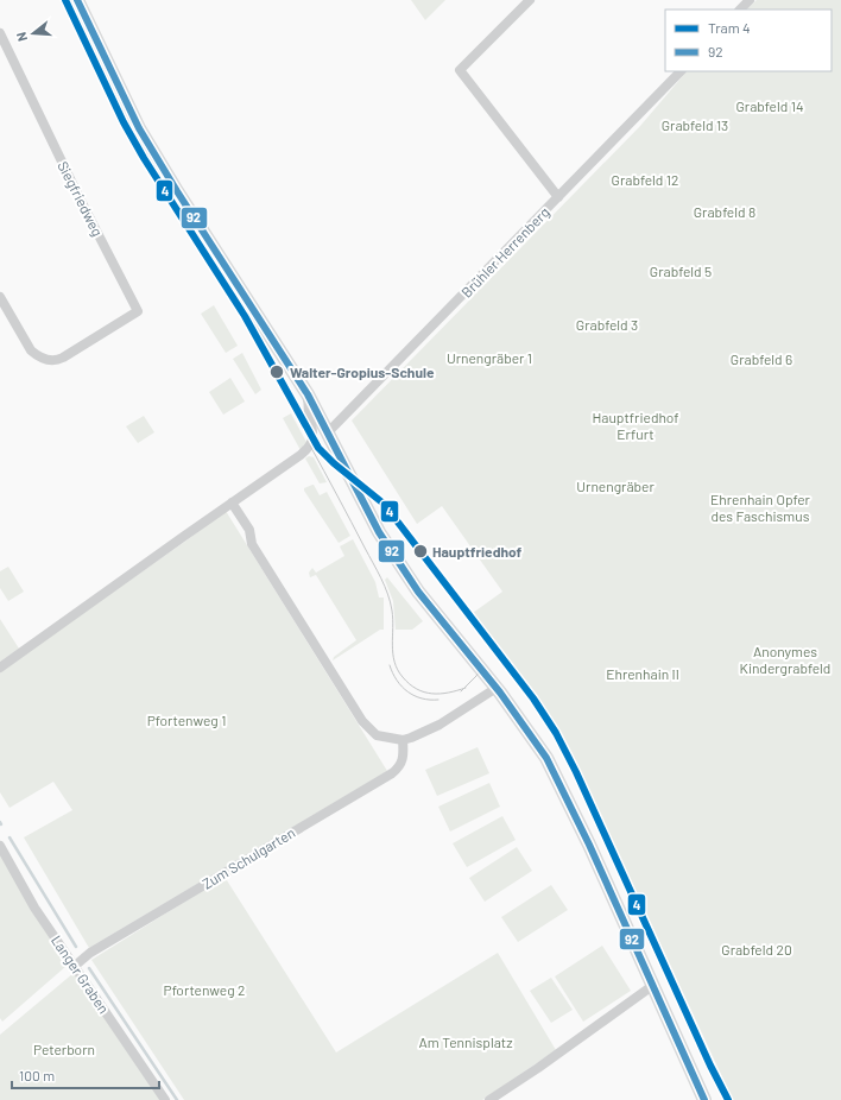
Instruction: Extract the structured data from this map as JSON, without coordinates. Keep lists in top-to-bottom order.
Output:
{
  "streets": {
    "street": [
      "Siegfriedweg",
      "Brühler Herrenberg",
      "Zum Schulgarten",
      "Langer Graben"
    ]
  },
  "crossings": [
    ["Zum Schulgarten", "Langer Graben"]
  ],
  "parks": [
    "Grabfeld 14",
    "Grabfeld 13",
    "Grabfeld 12",
    "Grabfeld 8",
    "Grabfeld 5",
    "Grabfeld 3",
    "Urnengräber 1",
    "Grabfeld 6",
    "Hauptfriedhof Erfurt",
    "Urnengräber",
    "Ehrenhain Opfer des Faschismus",
    "Anonymes Kindergrabfeld",
    "Ehrenhain II",
    "Pfortenweg 1",
    "Grabfeld 20",
    "Pfortenweg 2",
    "Am Tennisplatz",
    "Peterborn"
  ],
  "places": ["Walter-Gropius-Schule", "Hauptfriedhof"],
  "lines": ["tram line 4", "transit line 92"],
  "legend": ["Tram 4", "92"],
  "scale_bar": "100 m",
  "north": "left"
}
